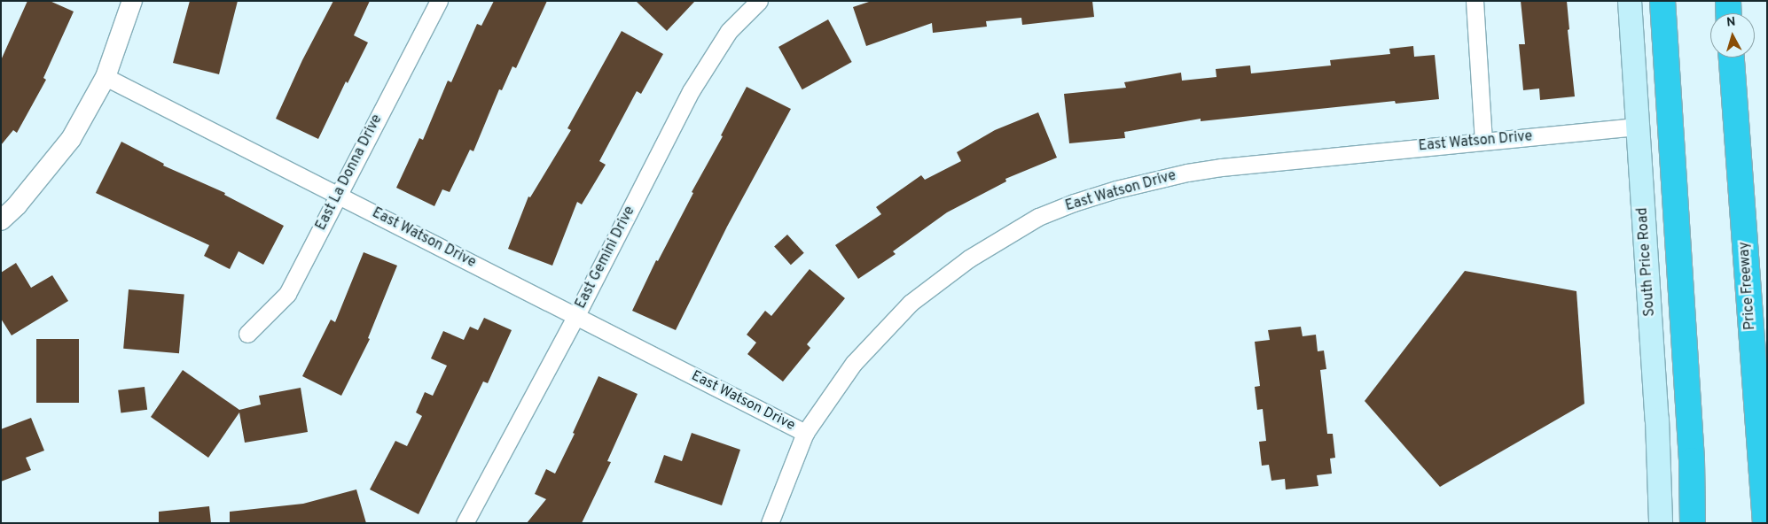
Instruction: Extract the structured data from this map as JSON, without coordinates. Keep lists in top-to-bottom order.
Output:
{
  "streets": {
    "highway": ["Price Freeway"],
    "main road": ["South Price Road"],
    "street": ["East Watson Drive", "East La Donna Drive", "East Gemini Drive"]
  },
  "crossings": [
    ["East Watson Drive", "East La Donna Drive"],
    ["East Watson Drive", "East Gemini Drive"],
    ["East Watson Drive", "South Price Road"]
  ],
  "north": "top"
}
